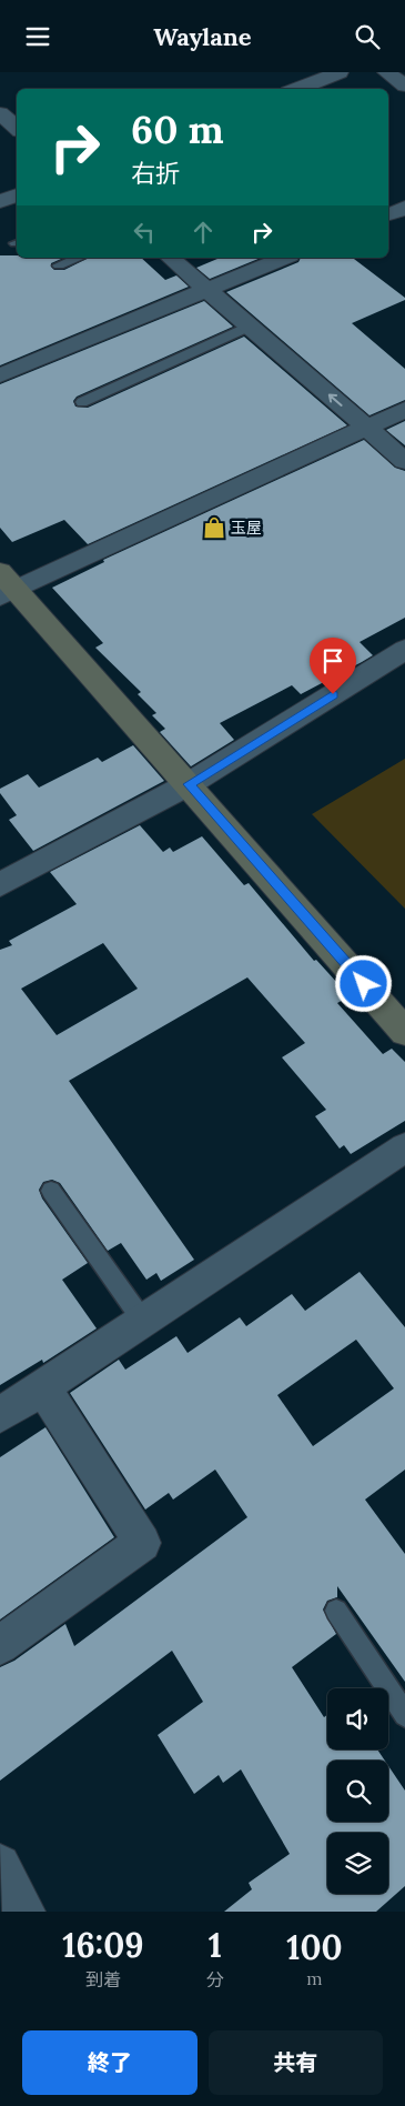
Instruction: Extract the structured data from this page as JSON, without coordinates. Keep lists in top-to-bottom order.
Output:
{
  "places": {
    "shop": ["玉屋"]
  },
  "page": {
    "header": "Waylane",
    "turn": ["60 m", "右折"],
    "eta": [
      "16:09",
      "到着",
      "1",
      "分",
      "100",
      "m"
    ],
    "buttons": ["終了", "共有"]
  }
}
